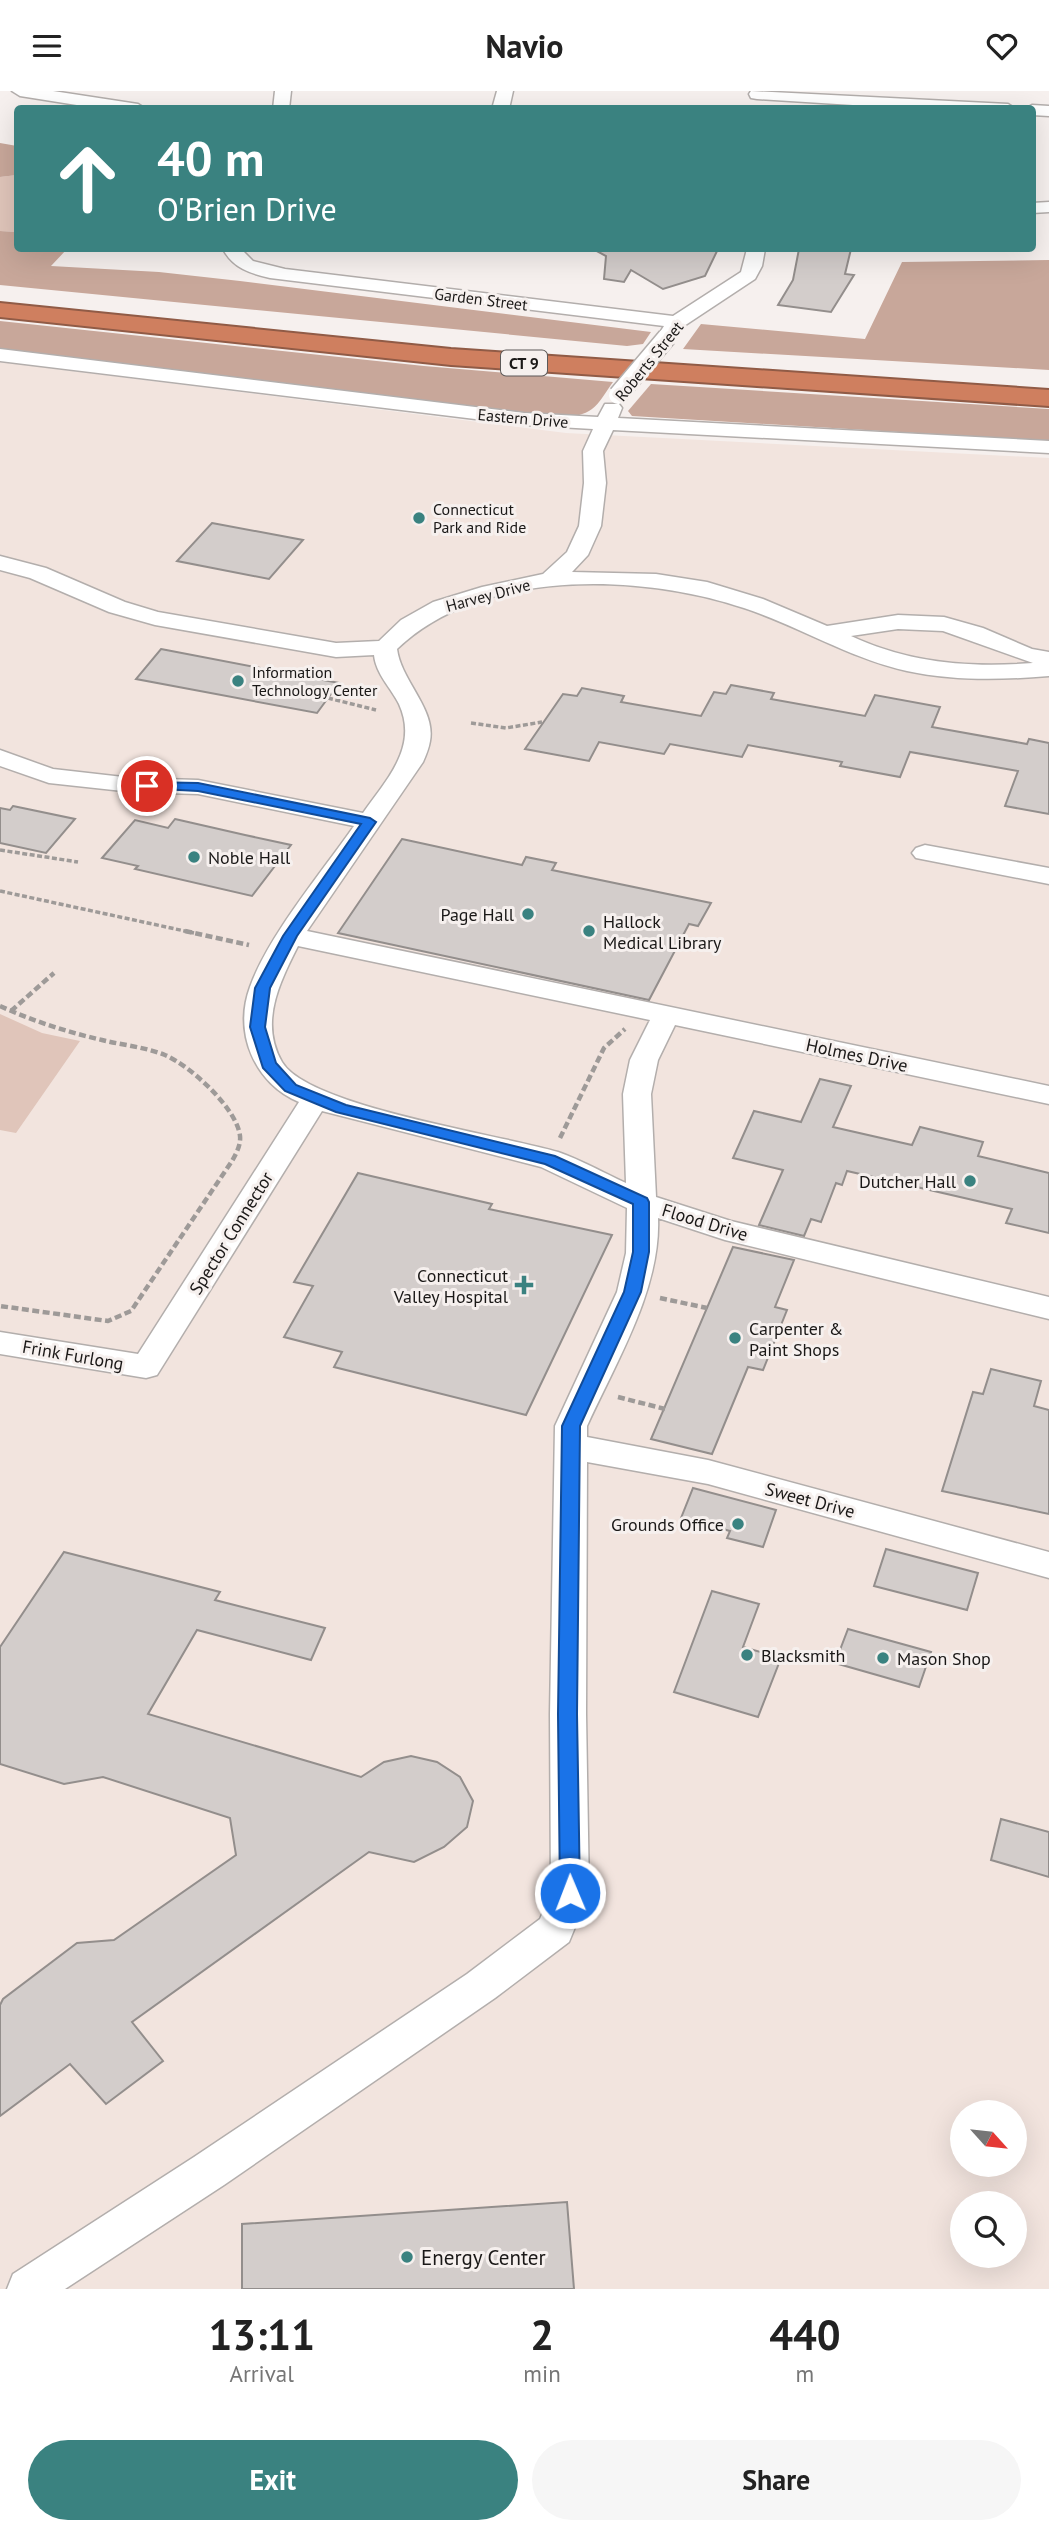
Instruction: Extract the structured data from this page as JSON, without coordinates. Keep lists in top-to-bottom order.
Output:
{
  "streets": {
    "highway": ["CT 9"],
    "street": [
      "Garden Street",
      "Roberts Street",
      "Eastern Drive",
      "Harvey Drive",
      "Holmes Drive",
      "Flood Drive",
      "Spector Connector",
      "Frink Furlong",
      "Sweet Drive"
    ]
  },
  "crossings": [
    ["Garden Street", "Roberts Street"],
    ["Roberts Street", "Eastern Drive"],
    ["Harvey Drive", "Flood Drive"],
    ["Holmes Drive", "Flood Drive"],
    ["Flood Drive", "Spector Connector"],
    ["Spector Connector", "Frink Furlong"]
  ],
  "places": {
    "other": [
      "Connecticut Park and Ride",
      "Information Technology Center",
      "Noble Hall",
      "Page Hall",
      "Hallock Medical Library",
      "Dutcher Hall",
      "Carpenter & Paint Shops",
      "Grounds Office",
      "Blacksmith",
      "Mason Shop",
      "Energy Center"
    ],
    "health": ["Connecticut Valley Hospital"]
  },
  "north": "bottom right",
  "page": {
    "header": "Navio",
    "turn": ["40 m", "O'Brien Drive"],
    "eta": [
      "13:11",
      "Arrival",
      "2",
      "min",
      "440",
      "m"
    ],
    "buttons": ["Exit", "Share"]
  }
}
